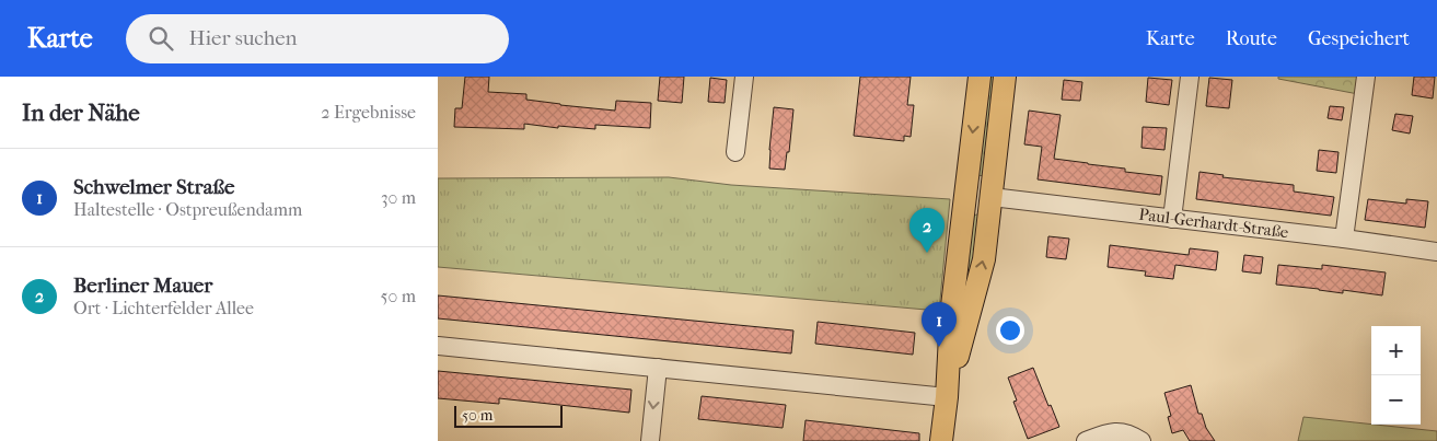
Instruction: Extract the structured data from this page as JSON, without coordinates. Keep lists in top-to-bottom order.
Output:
{
  "streets": {
    "street": ["Paul-Gerhardt-Straße"]
  },
  "scale_bar": "50 m",
  "page": {
    "header": "Karte",
    "search": "Hier suchen",
    "nav": ["Karte", "Route", "Gespeichert"],
    "heading": ["In der Nähe", "2 Ergebnisse"],
    "list": [
      {
        "mark": "1",
        "name": "Schwelmer Straße",
        "note": "Haltestelle · Ostpreußendamm",
        "value": "30 m"
      },
      {
        "mark": "2",
        "name": "Berliner Mauer",
        "note": "Ort · Lichterfelder Allee",
        "value": "50 m"
      }
    ],
    "pins": ["2", "1"],
    "map_buttons": ["+", "−"],
    "scale": "50 m"
  }
}
